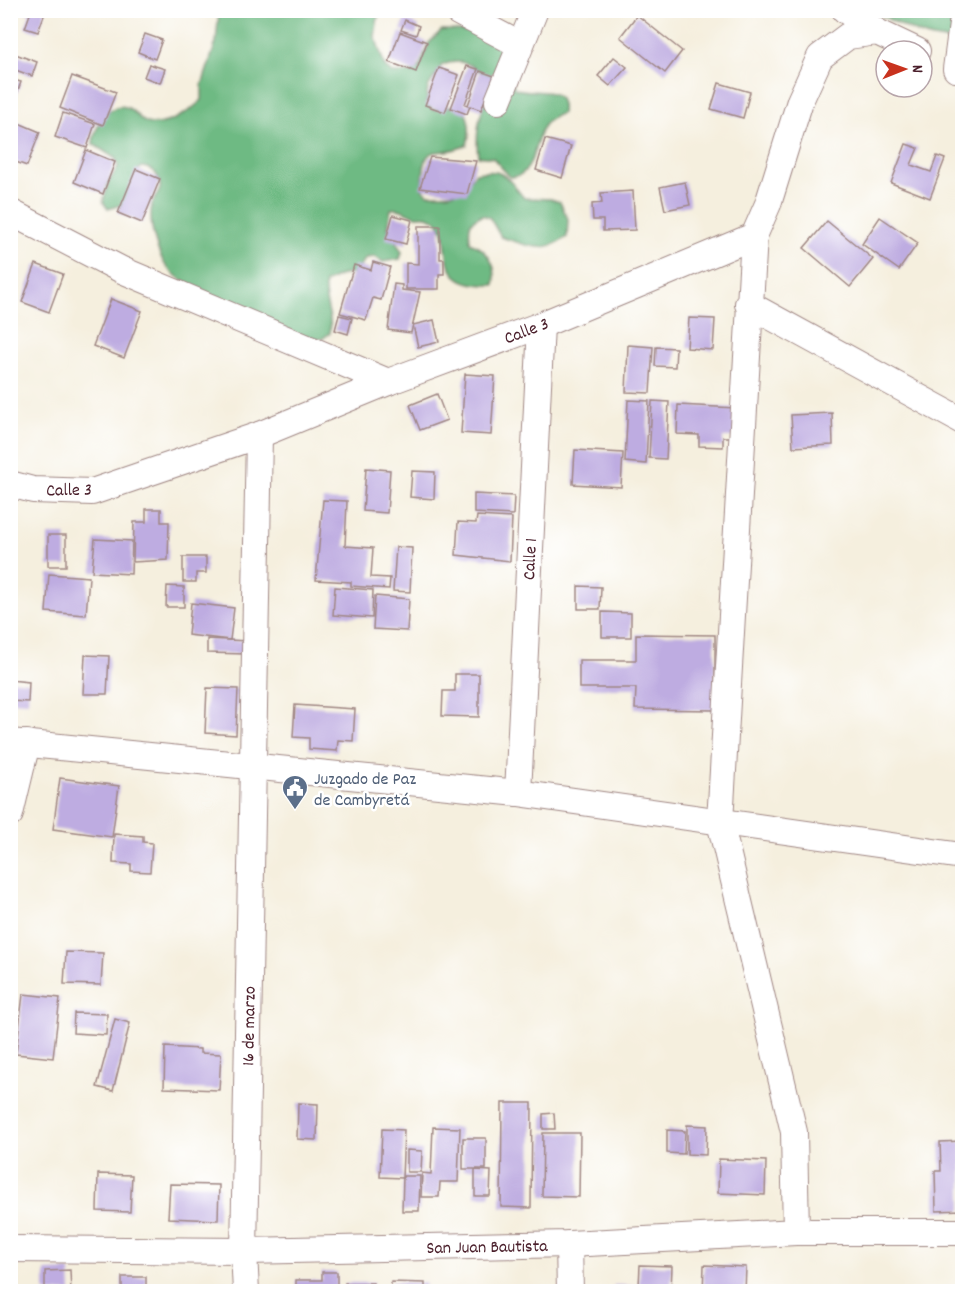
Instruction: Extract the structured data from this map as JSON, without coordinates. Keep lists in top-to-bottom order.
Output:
{
  "streets": {
    "street": [
      "Calle 3",
      "Calle 1",
      "16 de marzo",
      "San Juan Bautista"
    ]
  },
  "crossings": [
    ["Calle 3", "Calle 1"],
    ["Calle 3", "16 de marzo"],
    ["16 de marzo", "San Juan Bautista"]
  ],
  "places": {
    "public building": ["Juzgado de Paz de Cambyretá"]
  },
  "north": "right"
}
